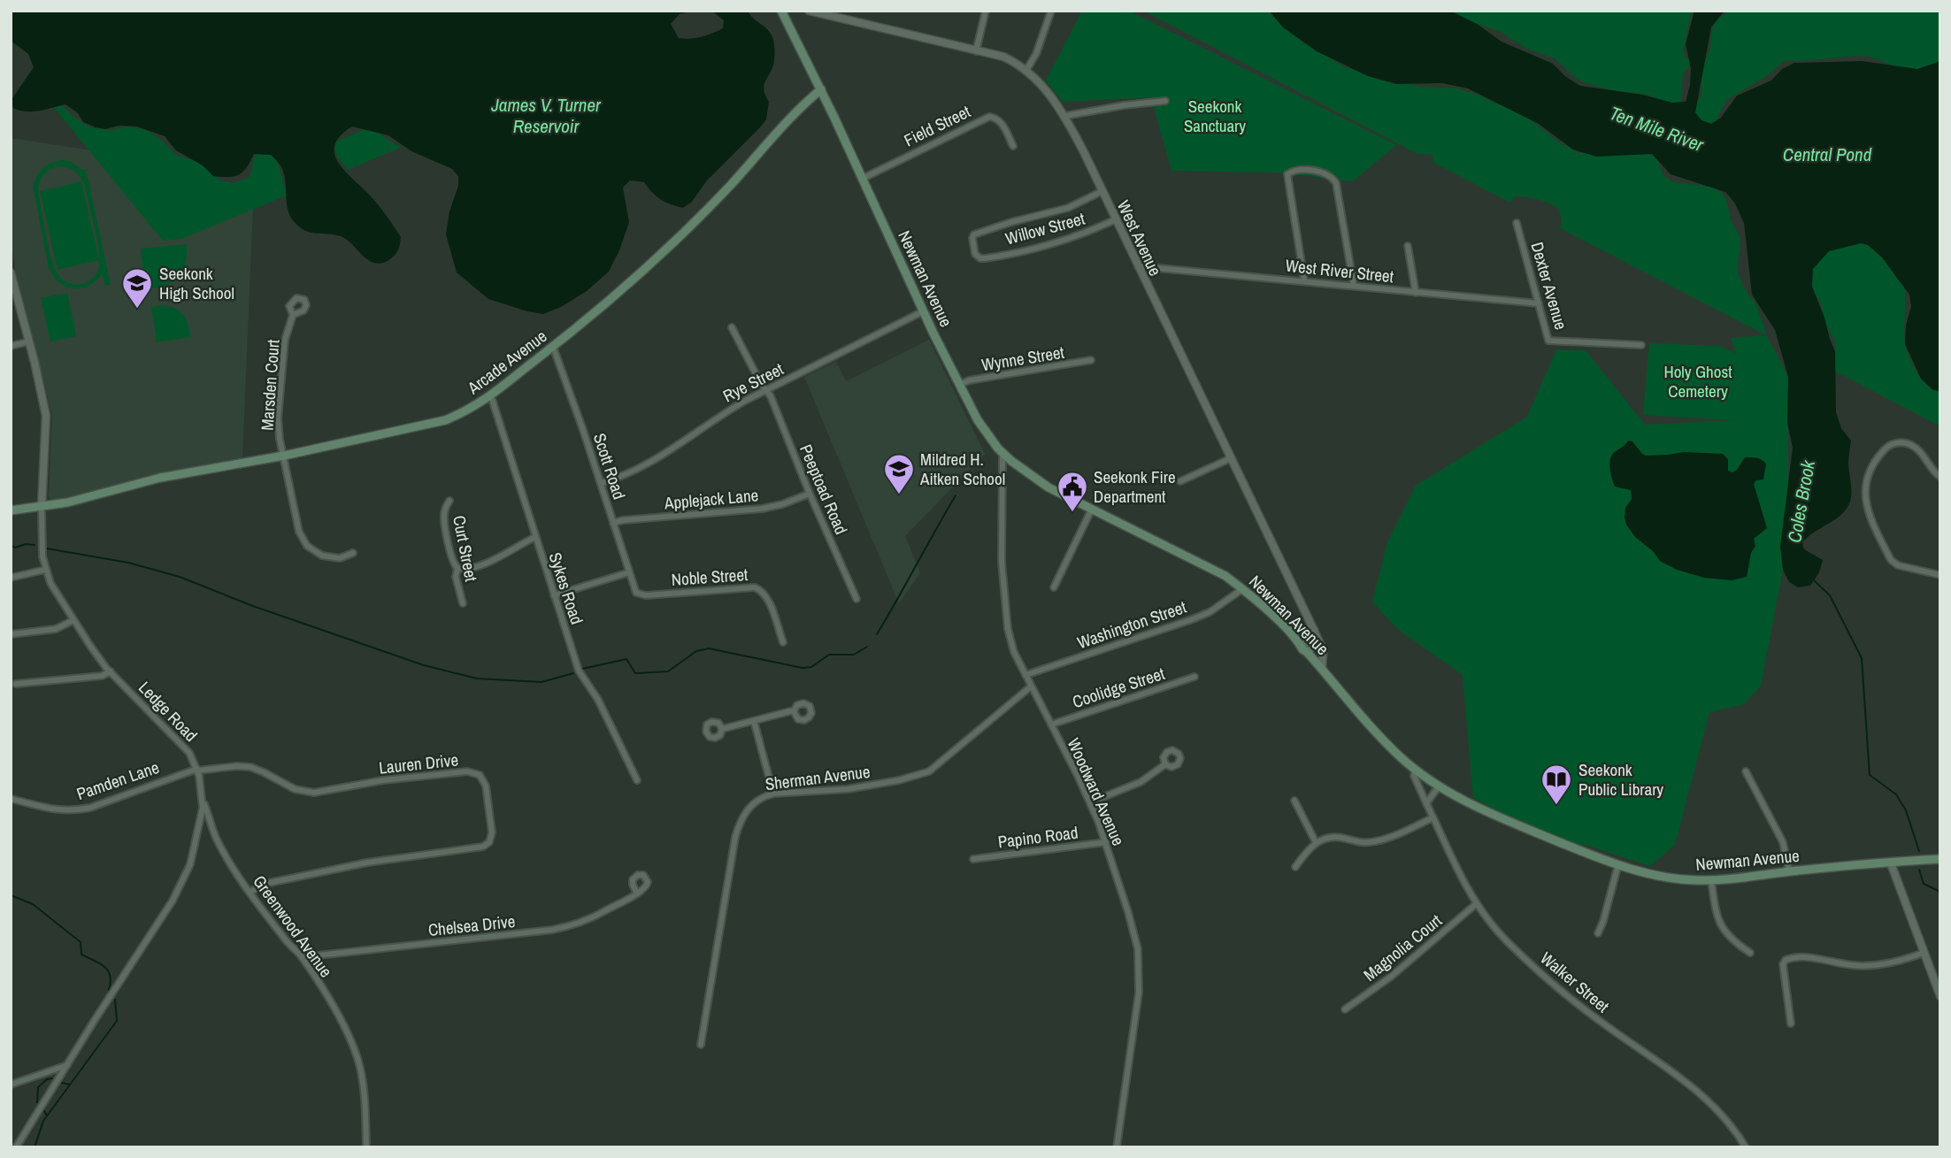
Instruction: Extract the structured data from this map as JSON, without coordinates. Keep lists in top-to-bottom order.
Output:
{
  "streets": {
    "main road": ["Newman Avenue", "Arcade Avenue"],
    "street": [
      "Field Street",
      "Willow Street",
      "West Avenue",
      "West River Street",
      "Dexter Avenue",
      "Wynne Street",
      "Rye Street",
      "Marsden Court",
      "Scott Road",
      "Peeptoad Road",
      "Applejack Lane",
      "Curt Street",
      "Noble Street",
      "Sykes Road",
      "Washington Street",
      "Coolidge Street",
      "Ledge Road",
      "Lauren Drive",
      "Sherman Avenue",
      "Pamden Lane",
      "Woodward Avenue",
      "Papino Road",
      "Chelsea Drive",
      "Greenwood Avenue",
      "Magnolia Court",
      "Walker Street"
    ]
  },
  "crossings": [
    ["Field Street", "Newman Avenue"],
    ["Willow Street", "West Avenue"],
    ["West Avenue", "West River Street"],
    ["West Avenue", "Newman Avenue"],
    ["West River Street", "Dexter Avenue"],
    ["Newman Avenue", "Wynne Street"],
    ["Newman Avenue", "Arcade Avenue"],
    ["Newman Avenue", "Rye Street"],
    ["Newman Avenue", "Washington Street"],
    ["Newman Avenue", "Woodward Avenue"],
    ["Newman Avenue", "Walker Street"],
    ["Arcade Avenue", "Marsden Court"],
    ["Arcade Avenue", "Scott Road"],
    ["Arcade Avenue", "Sykes Road"],
    ["Arcade Avenue", "Ledge Road"],
    ["Rye Street", "Scott Road"],
    ["Rye Street", "Peeptoad Road"],
    ["Scott Road", "Applejack Lane"],
    ["Scott Road", "Noble Street"],
    ["Peeptoad Road", "Applejack Lane"],
    ["Washington Street", "Woodward Avenue"],
    ["Coolidge Street", "Woodward Avenue"],
    ["Ledge Road", "Lauren Drive"],
    ["Ledge Road", "Pamden Lane"],
    ["Ledge Road", "Greenwood Avenue"],
    ["Lauren Drive", "Pamden Lane"],
    ["Lauren Drive", "Greenwood Avenue"],
    ["Sherman Avenue", "Woodward Avenue"],
    ["Woodward Avenue", "Papino Road"],
    ["Chelsea Drive", "Greenwood Avenue"],
    ["Magnolia Court", "Walker Street"]
  ],
  "water": [
    "James V. Turner Reservoir",
    "Ten Mile River",
    "Central Pond",
    "Coles Brook"
  ],
  "parks": ["Seekonk Sanctuary", "Holy Ghost Cemetery"],
  "places": {
    "school or university": ["Seekonk High School", "Mildred H. Aitken School"],
    "public building": ["Seekonk Fire Department"],
    "library": ["Seekonk Public Library"]
  }
}
